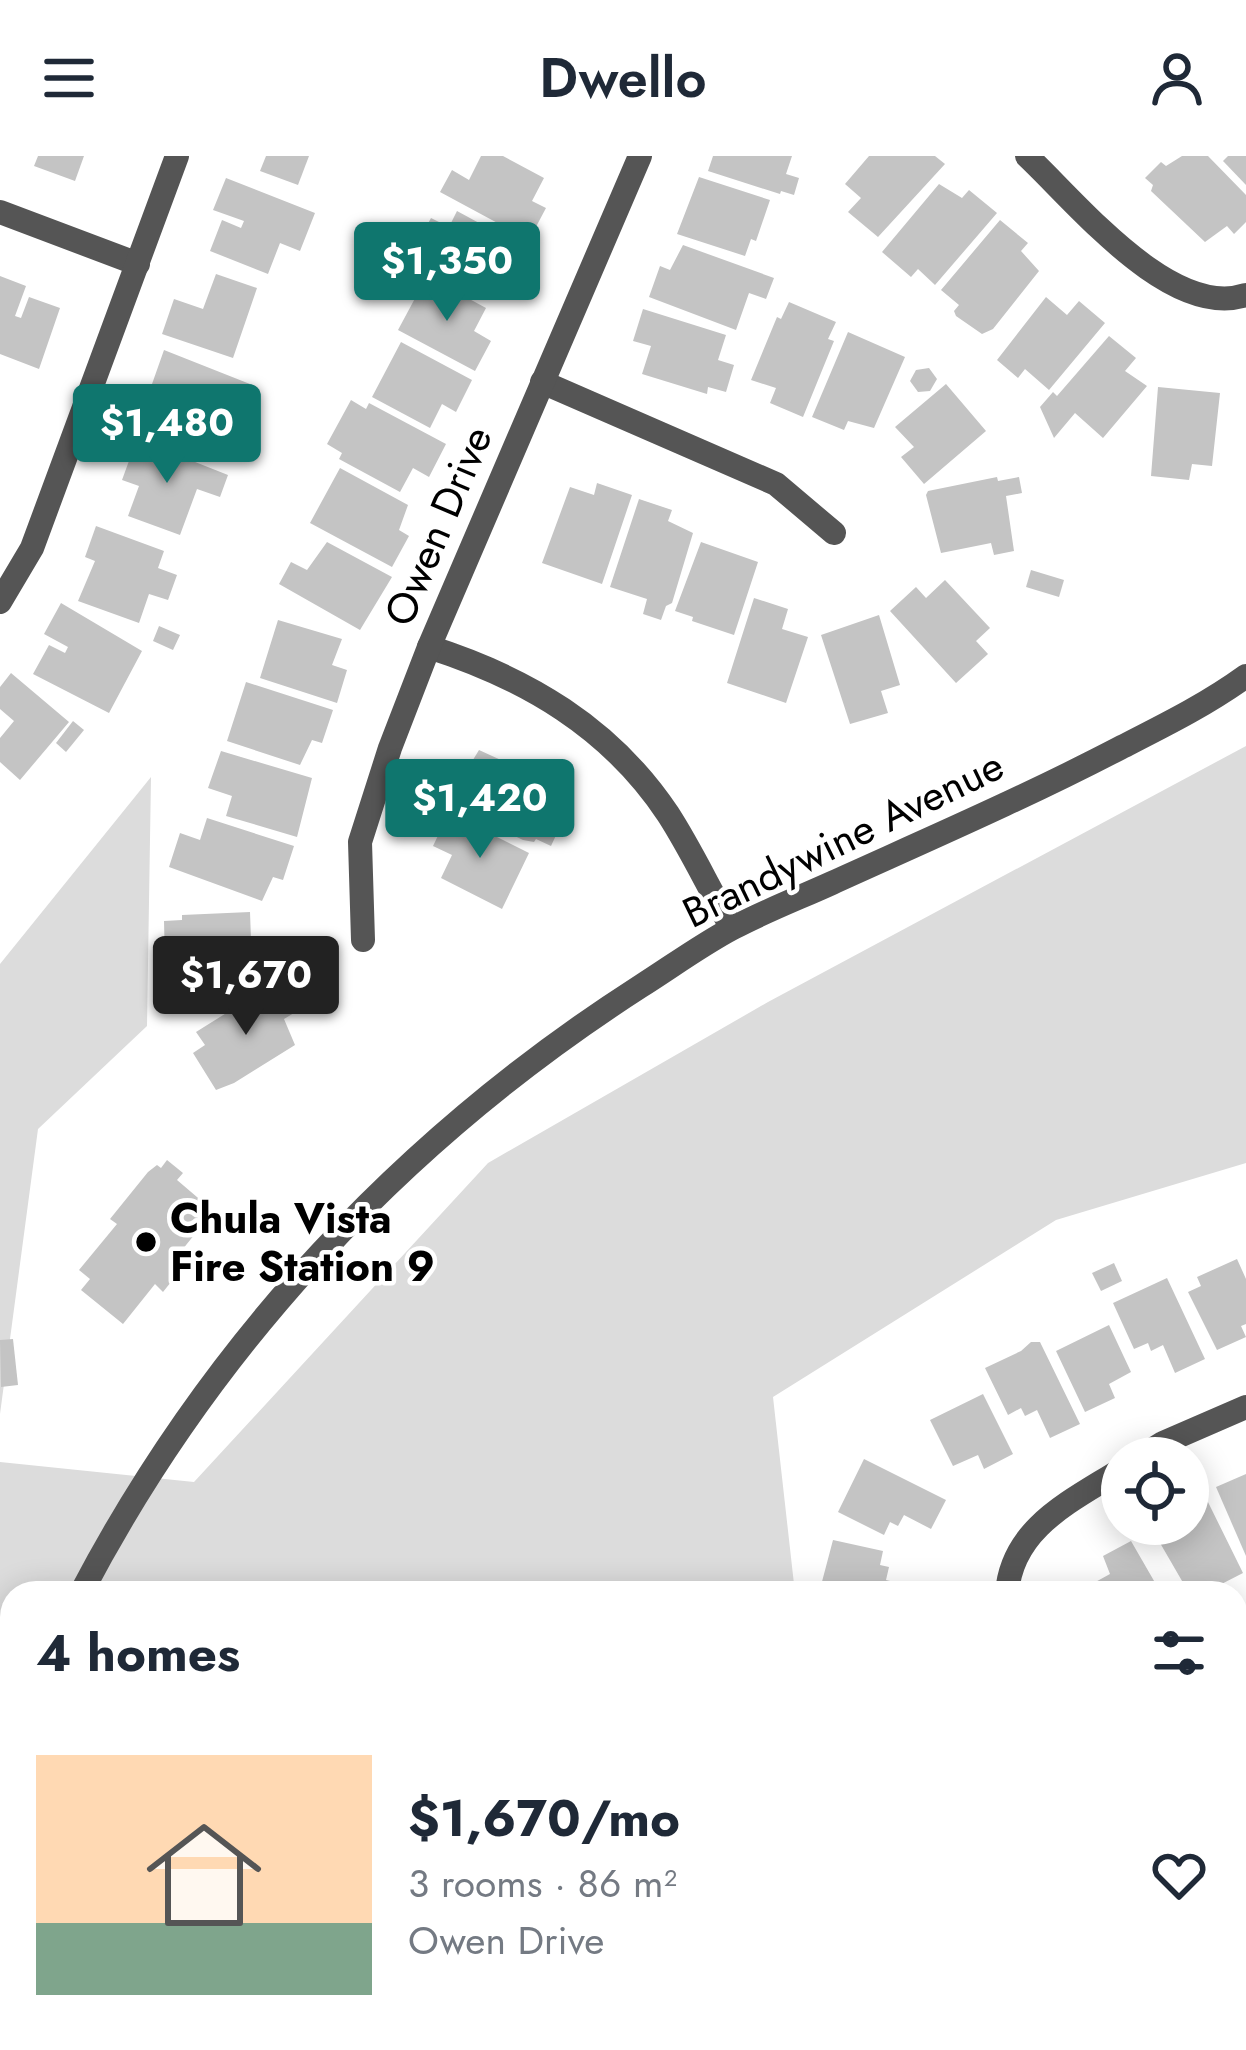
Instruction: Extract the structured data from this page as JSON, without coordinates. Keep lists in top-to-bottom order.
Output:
{
  "streets": {
    "street": ["Owen Drive", "Brandywine Avenue"]
  },
  "places": ["Chula Vista Fire Station 9"],
  "page": {
    "header": "Dwello",
    "price": [
      "$1,350",
      "$1,480",
      "$1,420",
      "$1,670"
    ],
    "heading": "4 homes",
    "list": [
      {
        "name": "$1,670/mo",
        "note": "3 rooms · 86 m² · Owen Drive"
      }
    ]
  }
}
